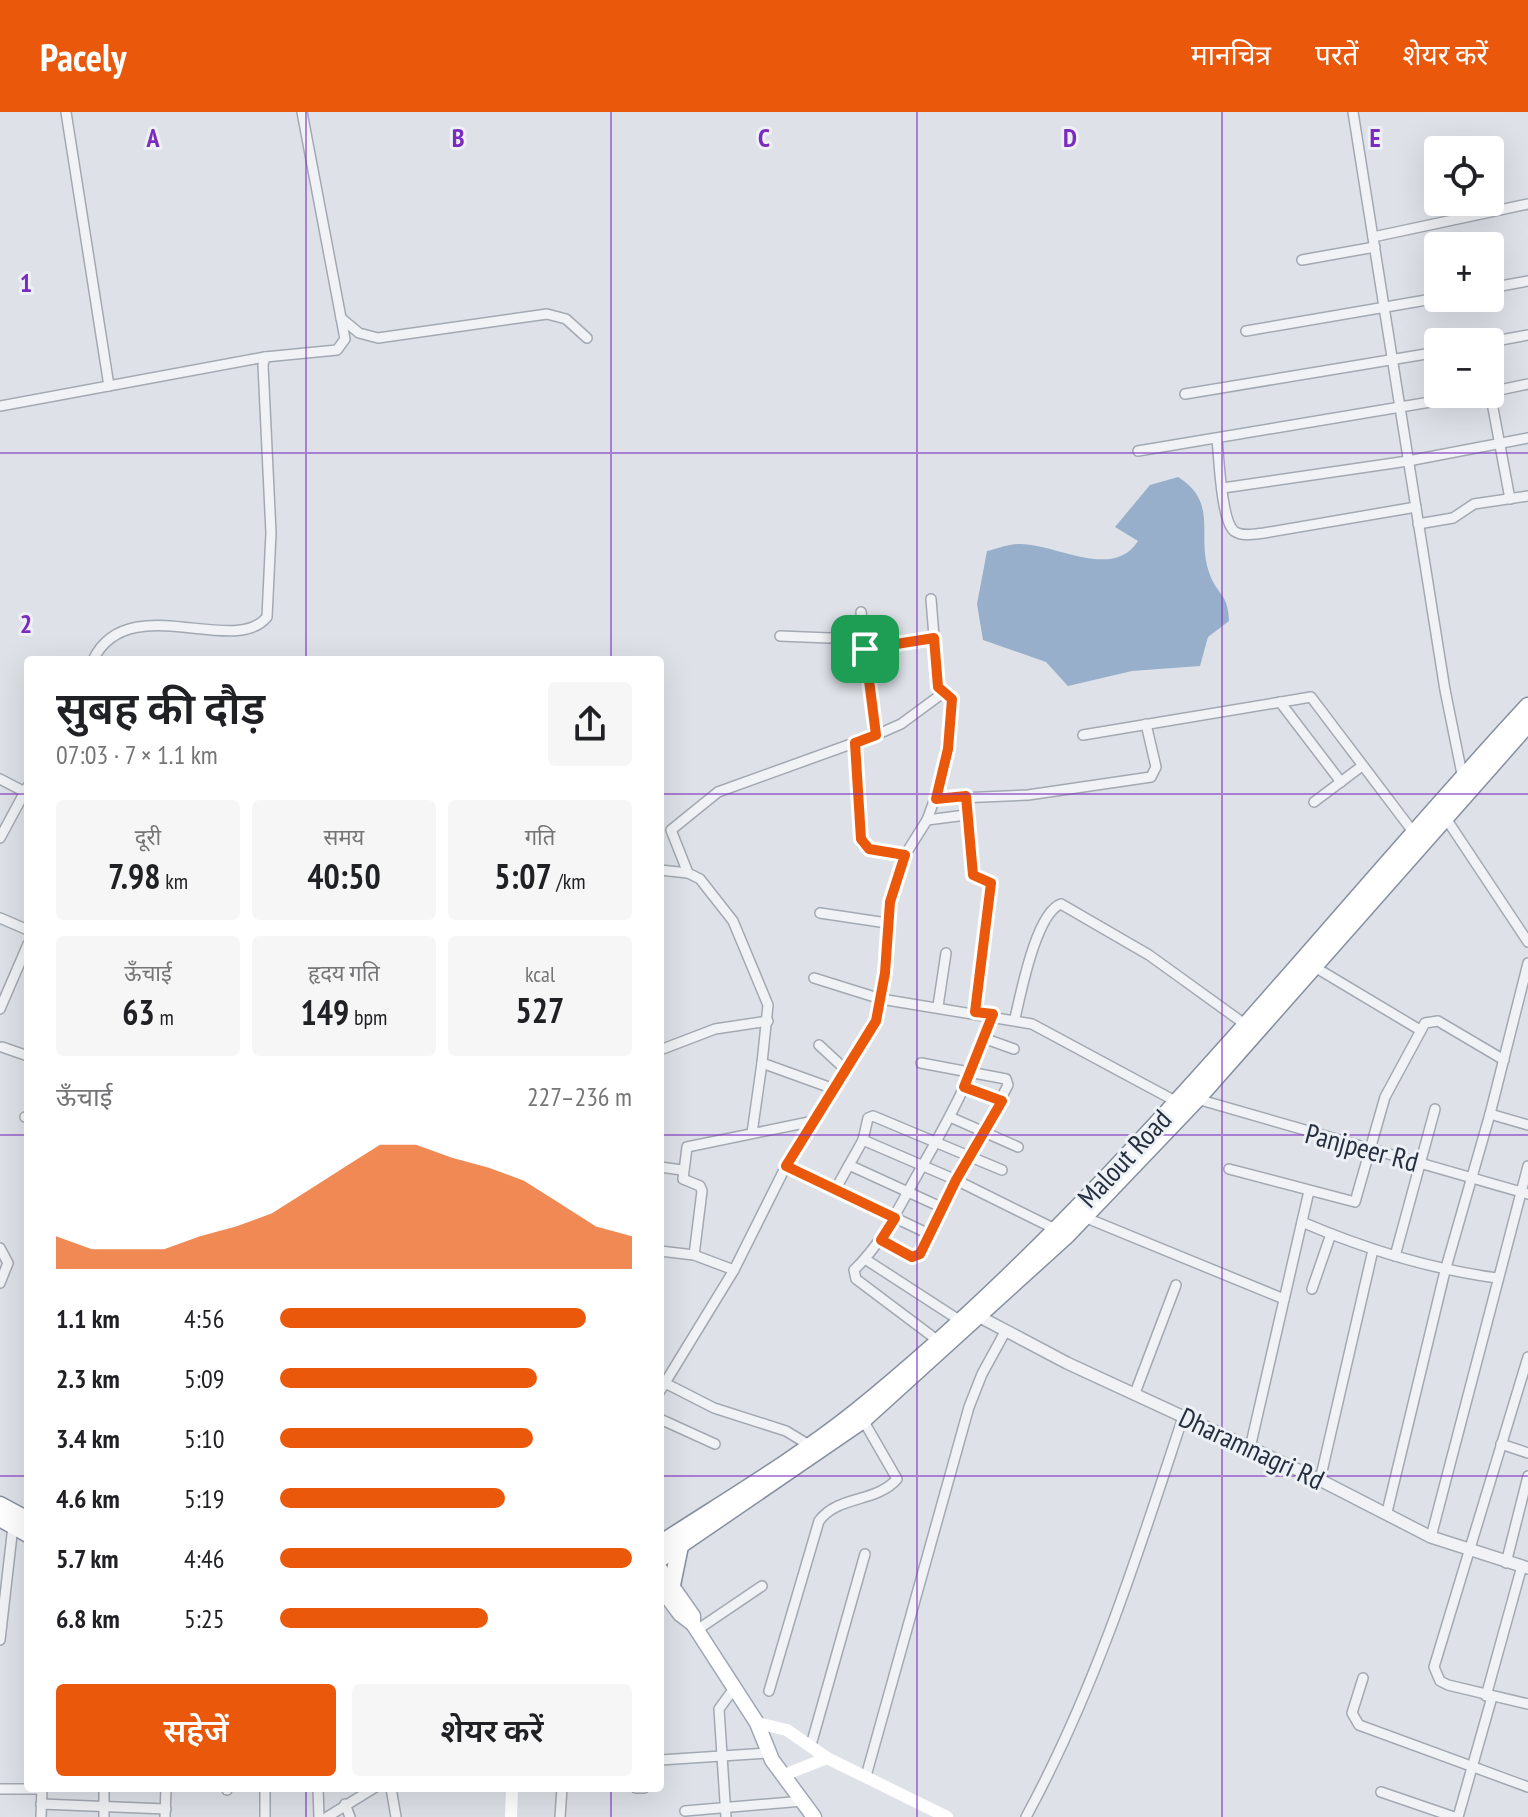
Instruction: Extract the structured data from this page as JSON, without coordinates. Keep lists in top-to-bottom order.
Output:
{
  "streets": {
    "highway": ["Malout Road"],
    "street": ["Panjpeer Rd", "Dharamnagri Rd"]
  },
  "crossings": [
    ["Panjpeer Rd", "Malout Road"],
    ["Malout Road", "Dharamnagri Rd"]
  ],
  "page": {
    "header": "Pacely",
    "nav": ["मानचित्र", "परतें", "शेयर करें"],
    "map_buttons": ["+", "−"],
    "heading": ["सुबह की दौड़", "07:03 · 7 × 1.1 km"],
    "stats": [
      ["दूरी", "7.98 km"],
      ["समय", "40:50"],
      ["गति", "5:07 /km"],
      ["ऊँचाई", "63 m"],
      ["हृदय गति", "149 bpm"],
      ["kcal", "527"]
    ],
    "chart": ["ऊँचाई", "227–236 m"],
    "list": [
      {
        "name": "1.1 km",
        "note": "4:56"
      },
      {
        "name": "2.3 km",
        "note": "5:09"
      },
      {
        "name": "3.4 km",
        "note": "5:10"
      },
      {
        "name": "4.6 km",
        "note": "5:19"
      },
      {
        "name": "5.7 km",
        "note": "4:46"
      },
      {
        "name": "6.8 km",
        "note": "5:25"
      }
    ],
    "buttons": ["सहेजें", "शेयर करें"]
  },
  "grid": {
    "columns": [
      "A",
      "B",
      "C",
      "D",
      "E"
    ],
    "rows": ["1", "2"]
  }
}
